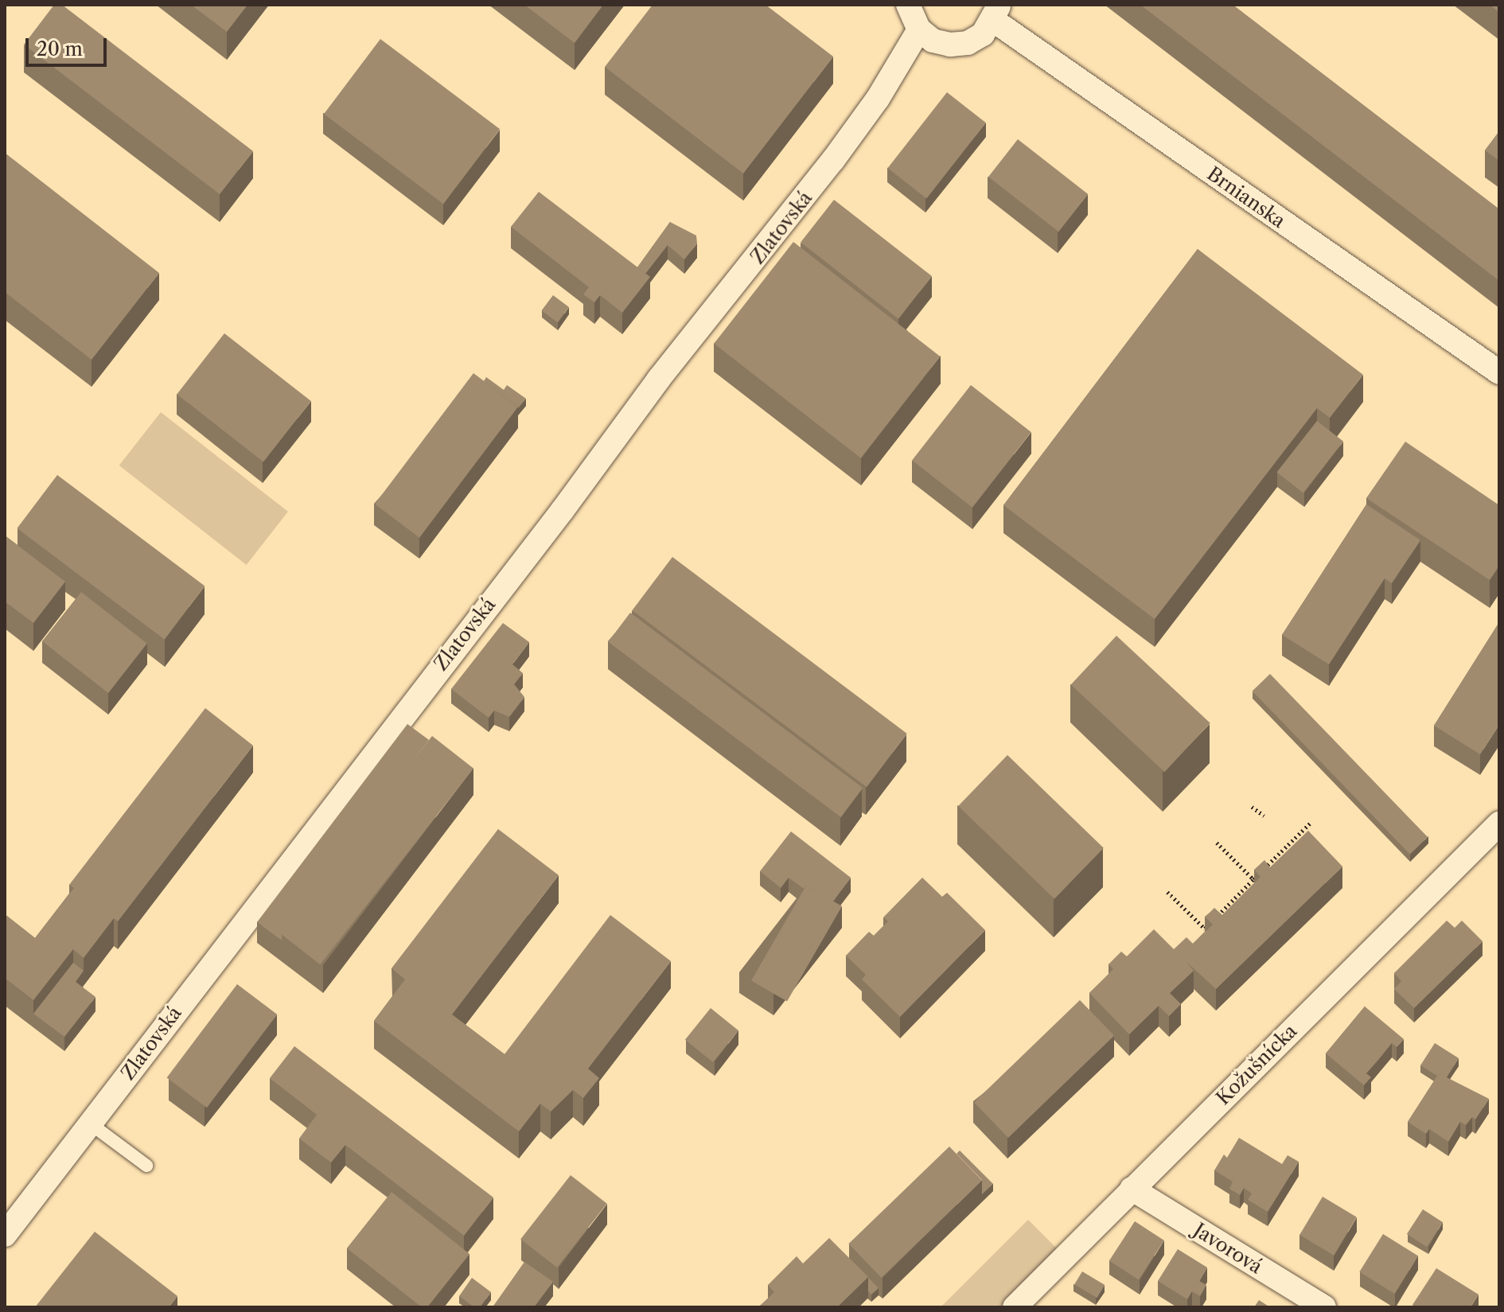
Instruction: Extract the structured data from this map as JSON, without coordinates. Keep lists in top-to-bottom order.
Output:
{
  "streets": {
    "street": [
      "Brnianska",
      "Zlatovská",
      "Kožušnícka",
      "Javorová"
    ]
  },
  "crossings": [
    ["Kožušnícka", "Javorová"]
  ],
  "scale_bar": "20 m"
}
